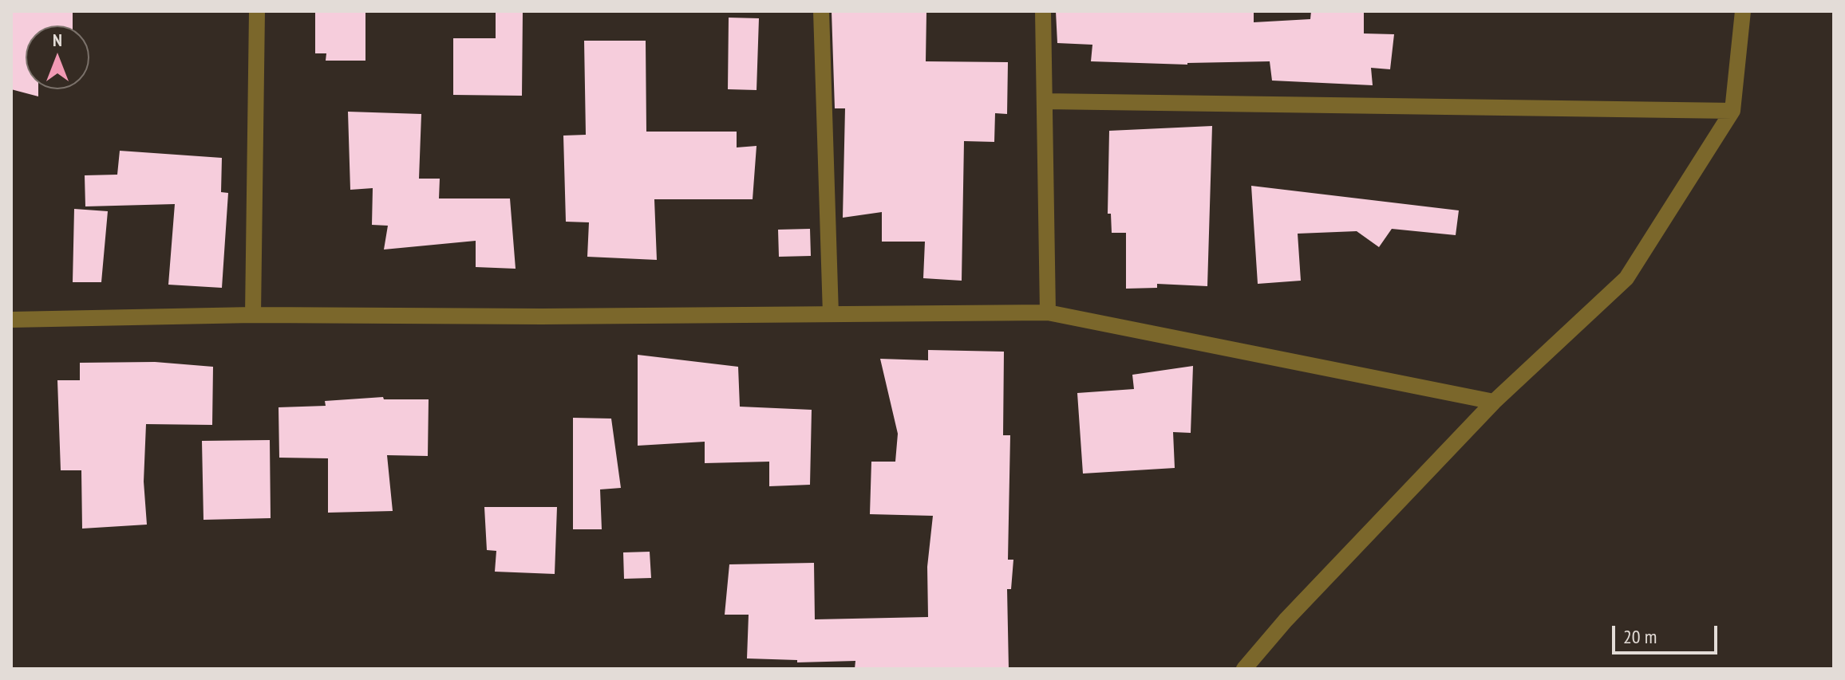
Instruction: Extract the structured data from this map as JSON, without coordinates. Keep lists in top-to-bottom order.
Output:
{
  "scale_bar": "20 m",
  "north": "top"
}
